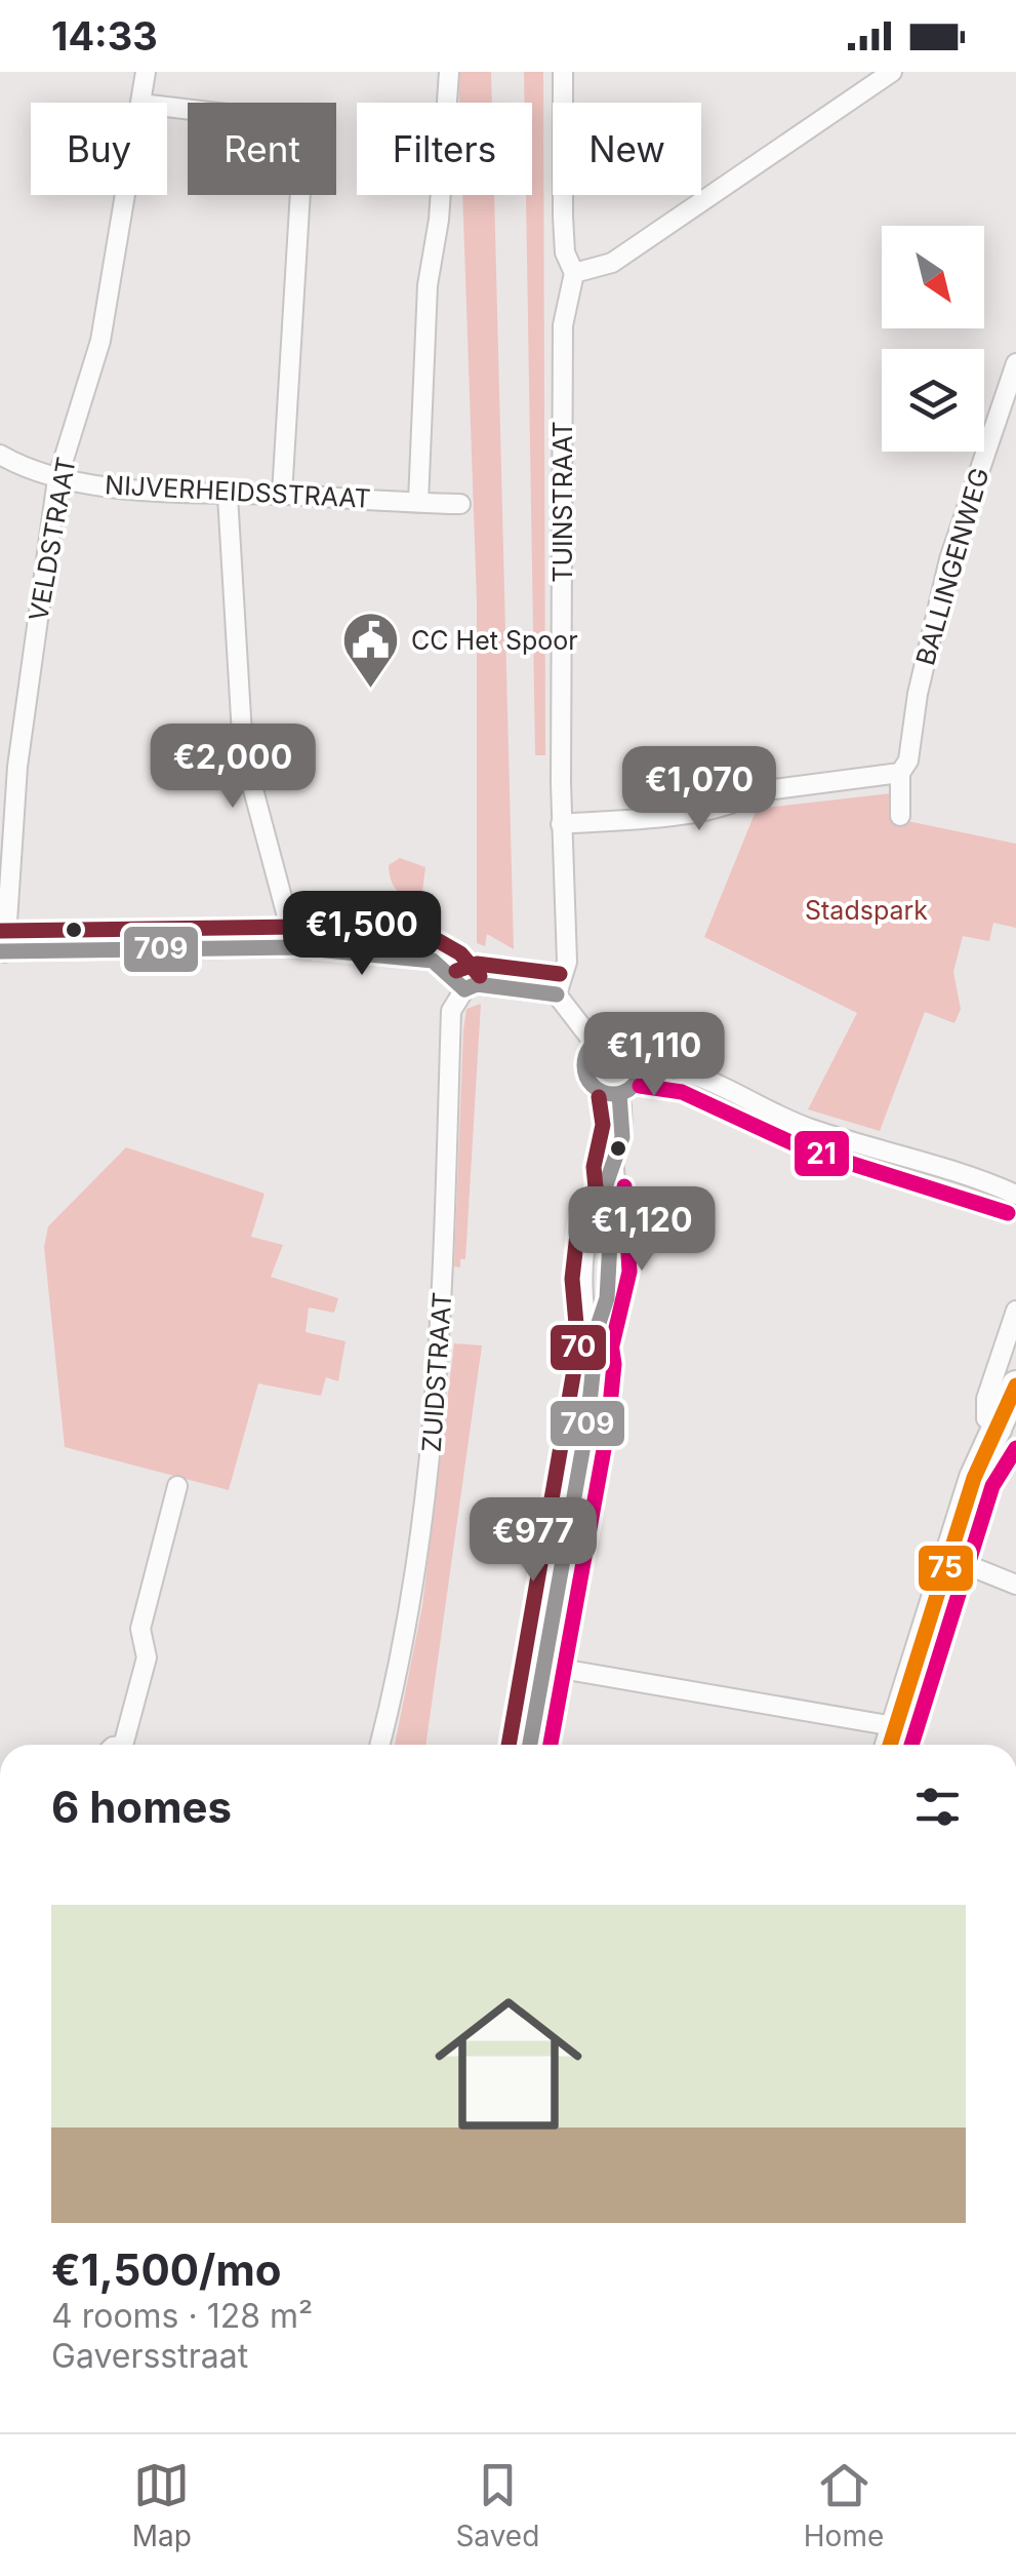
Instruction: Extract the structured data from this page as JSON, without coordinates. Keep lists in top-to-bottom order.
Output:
{
  "streets": {
    "street": [
      "NIJVERHEIDSSTRAAT",
      "TUINSTRAAT",
      "VELDSTRAAT",
      "BALLINGENWEG",
      "ZUIDSTRAAT"
    ]
  },
  "crossings": [
    ["NIJVERHEIDSSTRAAT", "VELDSTRAAT"]
  ],
  "parks": ["Stadspark"],
  "places": {
    "public building": ["CC Het Spoor"]
  },
  "lines": [
    "transit line 70",
    "transit line 709",
    "transit line 21",
    "transit line 75"
  ],
  "north": "bottom right",
  "page": {
    "status": "14:33",
    "chip": [
      "Buy",
      "Rent",
      "Filters",
      "New"
    ],
    "price": [
      "€2,000",
      "€1,070",
      "€1,500",
      "€1,110",
      "€1,120",
      "€977"
    ],
    "heading": "6 homes",
    "list": [
      {
        "name": "€1,500/mo",
        "note": "4 rooms · 128 m² · Gaversstraat"
      }
    ],
    "tabs": ["Map", "Saved", "Home"]
  }
}
